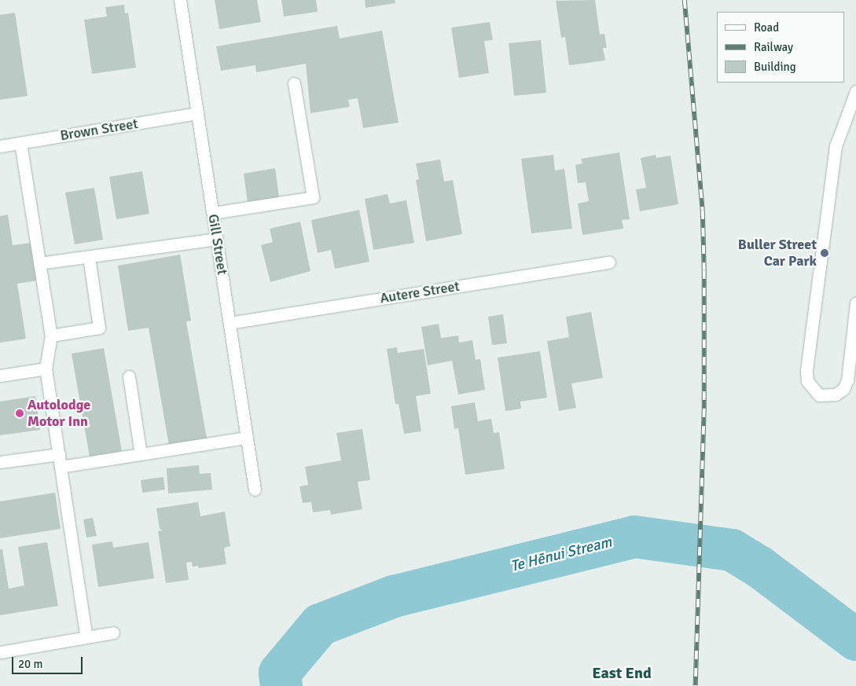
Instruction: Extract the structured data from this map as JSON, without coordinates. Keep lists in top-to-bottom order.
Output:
{
  "streets": {
    "street": ["Brown Street", "Gill Street", "Autere Street"]
  },
  "crossings": [
    ["Brown Street", "Gill Street"],
    ["Gill Street", "Autere Street"]
  ],
  "districts": ["East End"],
  "water": ["Te Hēnui Stream"],
  "places": ["Buller Street Car Park", "Autolodge Motor Inn"],
  "legend": ["Road", "Railway", "Building"],
  "scale_bar": "20 m"
}
